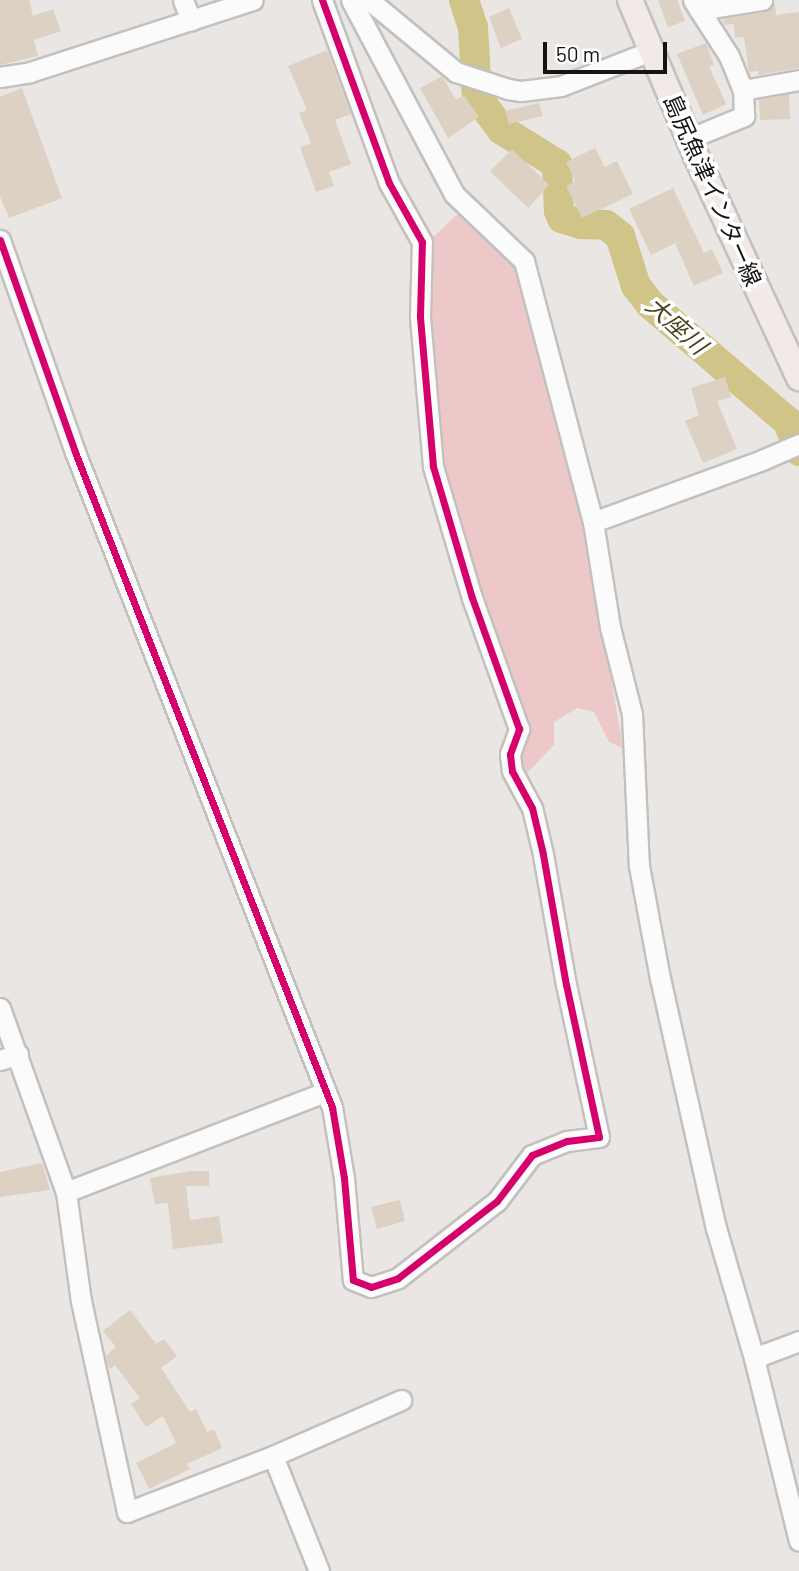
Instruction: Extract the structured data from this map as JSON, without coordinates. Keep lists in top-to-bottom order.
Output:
{
  "streets": {
    "main road": ["島尻魚津インター線"]
  },
  "water": ["大座川"],
  "scale_bar": "50 m"
}
